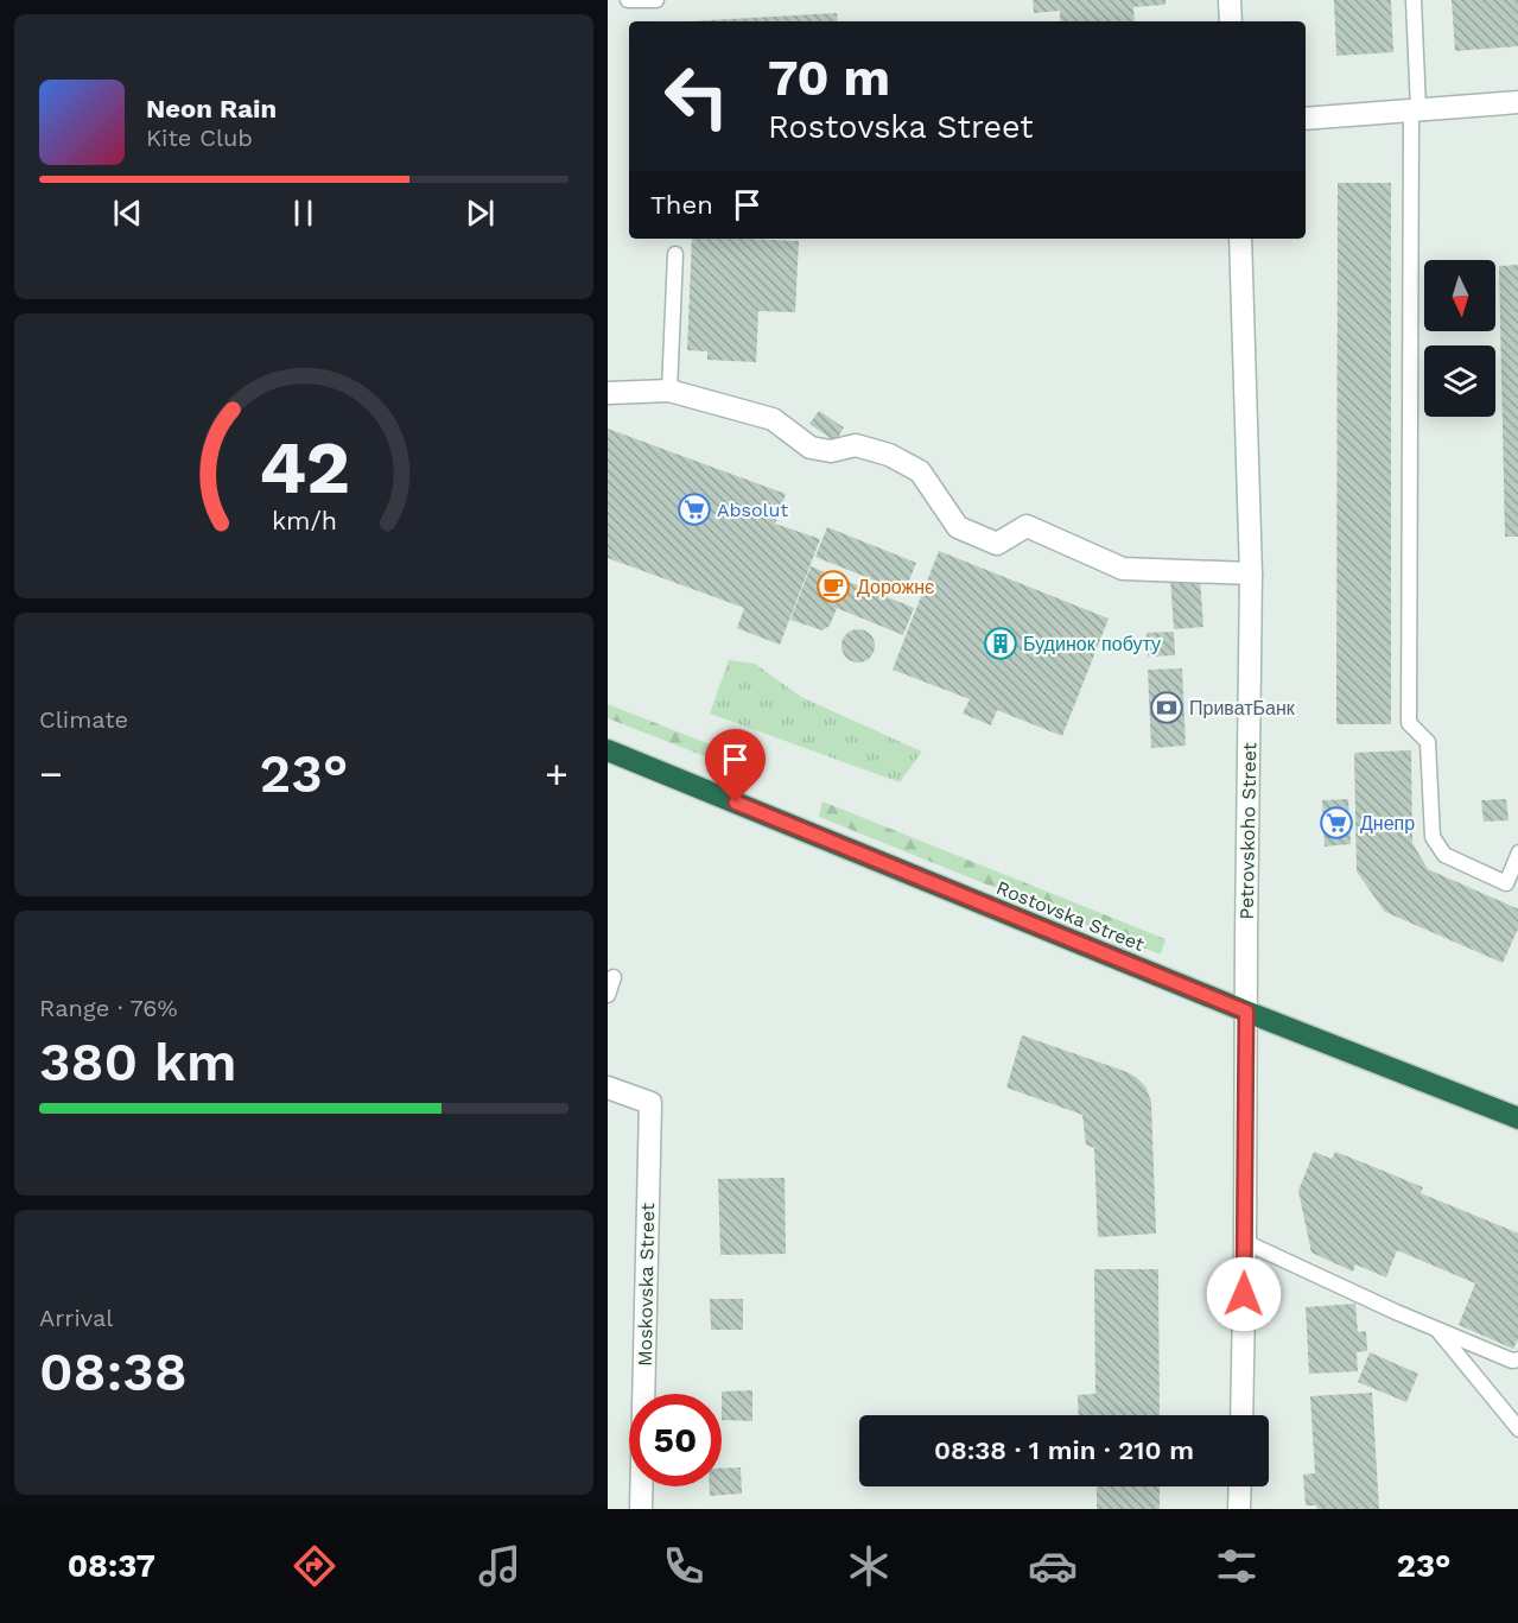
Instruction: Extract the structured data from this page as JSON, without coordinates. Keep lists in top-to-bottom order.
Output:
{
  "streets": {
    "highway": ["Rostovska Street"],
    "street": ["Petrovskoho Street", "Moskovska Street"]
  },
  "crossings": [
    ["Petrovskoho Street", "Rostovska Street"]
  ],
  "places": {
    "supermarket": ["Absolut", "Днепр"],
    "cafe": ["Дорожнє"],
    "building": ["Будинок побуту"],
    "bank": ["ПриватБанк"]
  },
  "north": "bottom",
  "page": {
    "turn": ["70 m", "Rostovska Street"],
    "song": ["Neon Rain", "Kite Club"],
    "then": "Then",
    "tile": [
      "Climate",
      ["Range · 76%", "380 km"],
      ["Arrival", "08:38"]
    ],
    "heat": ["−", "23°", "+"],
    "limit": "50",
    "trip": "08:38 · 1 min · 210 m",
    "tabs": ["08:37", "23°"],
    "gauge": ["42", "km/h"]
  }
}
